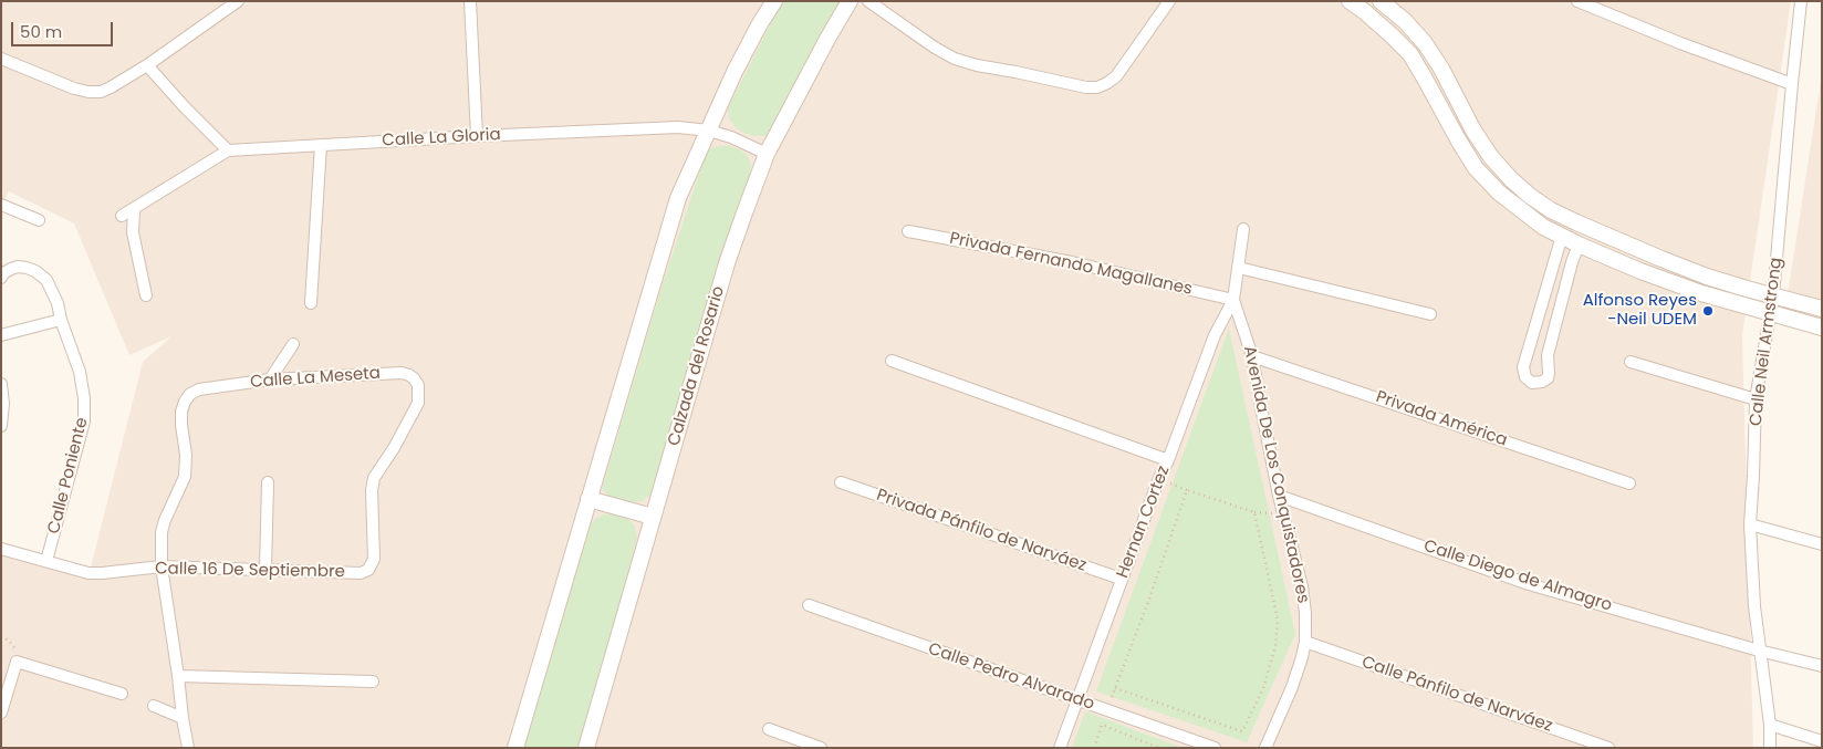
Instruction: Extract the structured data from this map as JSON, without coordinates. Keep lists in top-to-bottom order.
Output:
{
  "streets": {
    "street": [
      "Calle La Gloria",
      "Privada Fernando Magallanes",
      "Calle Neil Armstrong",
      "Calzada del Rosario",
      "Calle La Meseta",
      "Privada América",
      "Avenida De Los Conquistadores",
      "Calle Poniente",
      "Hernan Cortez",
      "Privada Pánfilo de Narváez",
      "Calle 16 De Septiembre",
      "Calle Diego de Almagro",
      "Calle Pedro Alvarado",
      "Calle Pánfilo de Narváez"
    ]
  },
  "crossings": [
    ["Calle La Gloria", "Calzada del Rosario"],
    ["Privada Fernando Magallanes", "Avenida De Los Conquistadores"],
    ["Privada Fernando Magallanes", "Hernan Cortez"],
    ["Calle Neil Armstrong", "Calle Diego de Almagro"],
    ["Calle La Meseta", "Calle 16 De Septiembre"],
    ["Privada América", "Avenida De Los Conquistadores"],
    ["Avenida De Los Conquistadores", "Hernan Cortez"],
    ["Avenida De Los Conquistadores", "Calle Diego de Almagro"],
    ["Avenida De Los Conquistadores", "Calle Pánfilo de Narváez"],
    ["Calle Poniente", "Calle 16 De Septiembre"],
    ["Hernan Cortez", "Privada Pánfilo de Narváez"],
    ["Hernan Cortez", "Calle Pedro Alvarado"]
  ],
  "places": ["Alfonso Reyes -Neil UDEM"],
  "scale_bar": "50 m"
}
